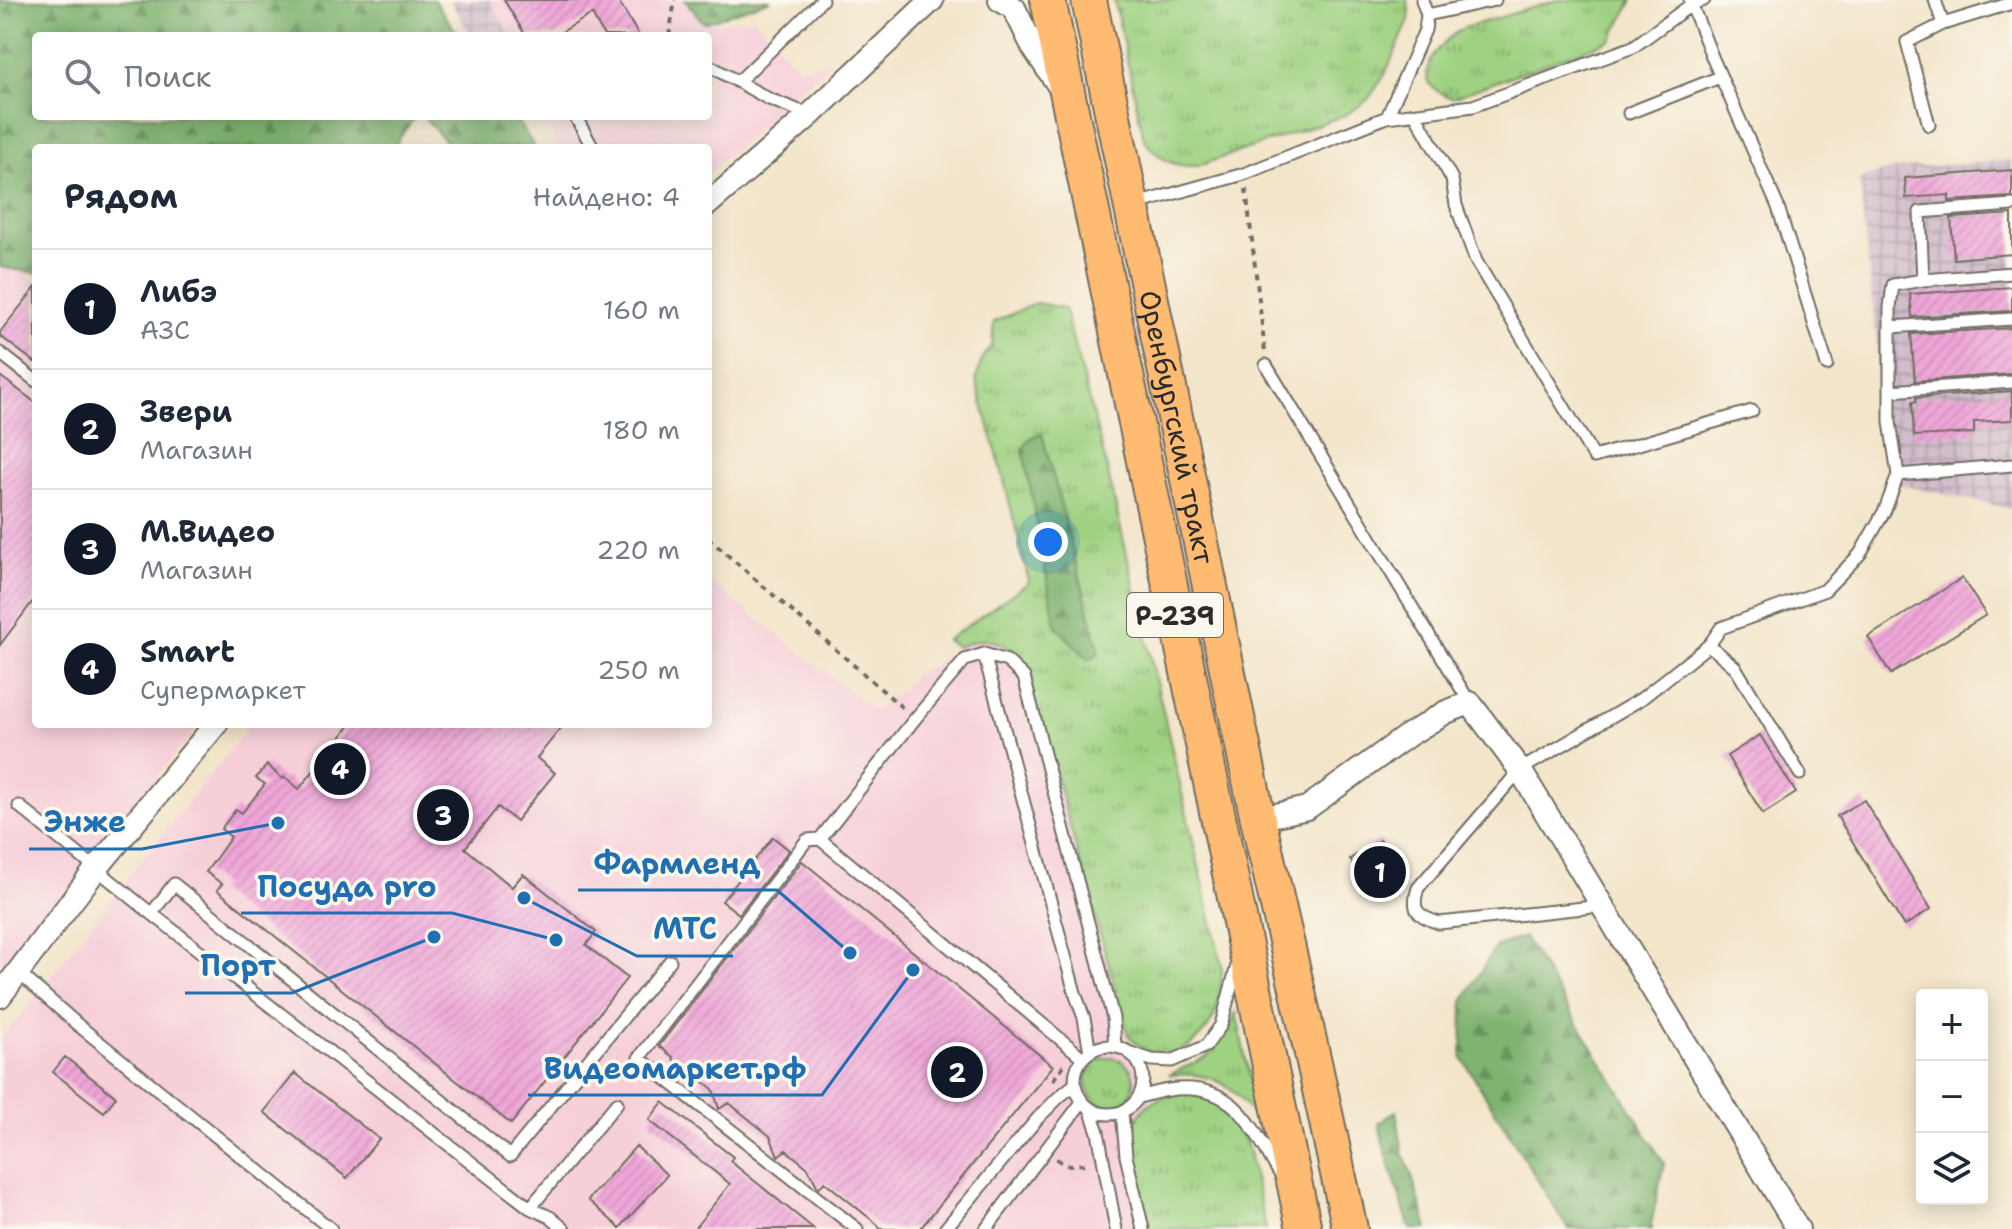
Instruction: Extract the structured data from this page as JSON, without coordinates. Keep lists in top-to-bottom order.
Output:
{
  "streets": {
    "main road": ["Оренбургский тракт", "Р-239"]
  },
  "places": [
    "Энже",
    "МТС",
    "Порт",
    "Посуда pro",
    "Фармленд",
    "Видеомаркет.рф"
  ],
  "page": {
    "search": "Поиск",
    "heading": ["Рядом", "Найдено: 4"],
    "list": [
      {
        "mark": "1",
        "name": "Либэ",
        "note": "АЗС",
        "value": "160 m"
      },
      {
        "mark": "2",
        "name": "Звери",
        "note": "Магазин",
        "value": "180 m"
      },
      {
        "mark": "3",
        "name": "М.Видео",
        "note": "Магазин",
        "value": "220 m"
      },
      {
        "mark": "4",
        "name": "Smart",
        "note": "Супермаркет",
        "value": "250 m"
      }
    ],
    "pins": [
      "4",
      "3",
      "1",
      "2"
    ],
    "map_buttons": ["+", "−"]
  }
}
